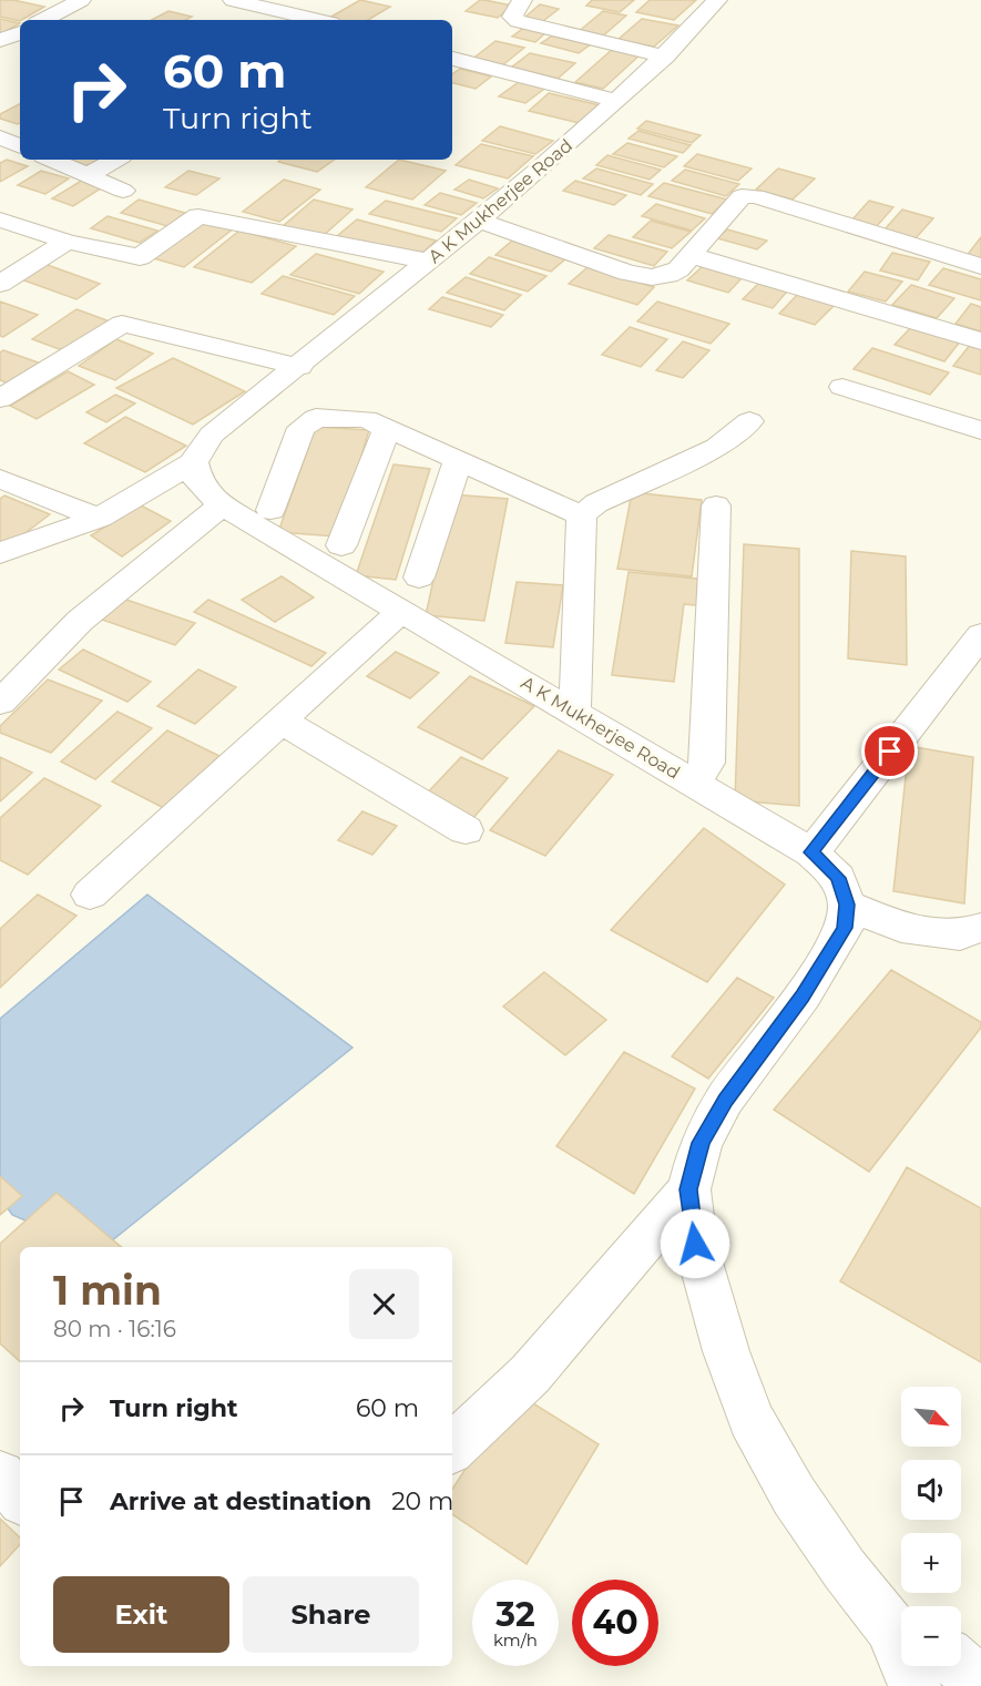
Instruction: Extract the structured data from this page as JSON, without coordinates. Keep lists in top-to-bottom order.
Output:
{
  "streets": {
    "street": ["A K Mukherjee Road"]
  },
  "north": "bottom right",
  "page": {
    "turn": ["60 m", "Turn right"],
    "heading": ["1 min", "80 m · 16:16"],
    "list": [
      {
        "name": "Turn right",
        "value": "60 m"
      },
      {
        "name": "Arrive at destination",
        "value": "20 m"
      }
    ],
    "map_buttons": ["+", "−"],
    "buttons": ["Exit", "Share"],
    "speed": "32 km/h",
    "limit": "40"
  }
}
